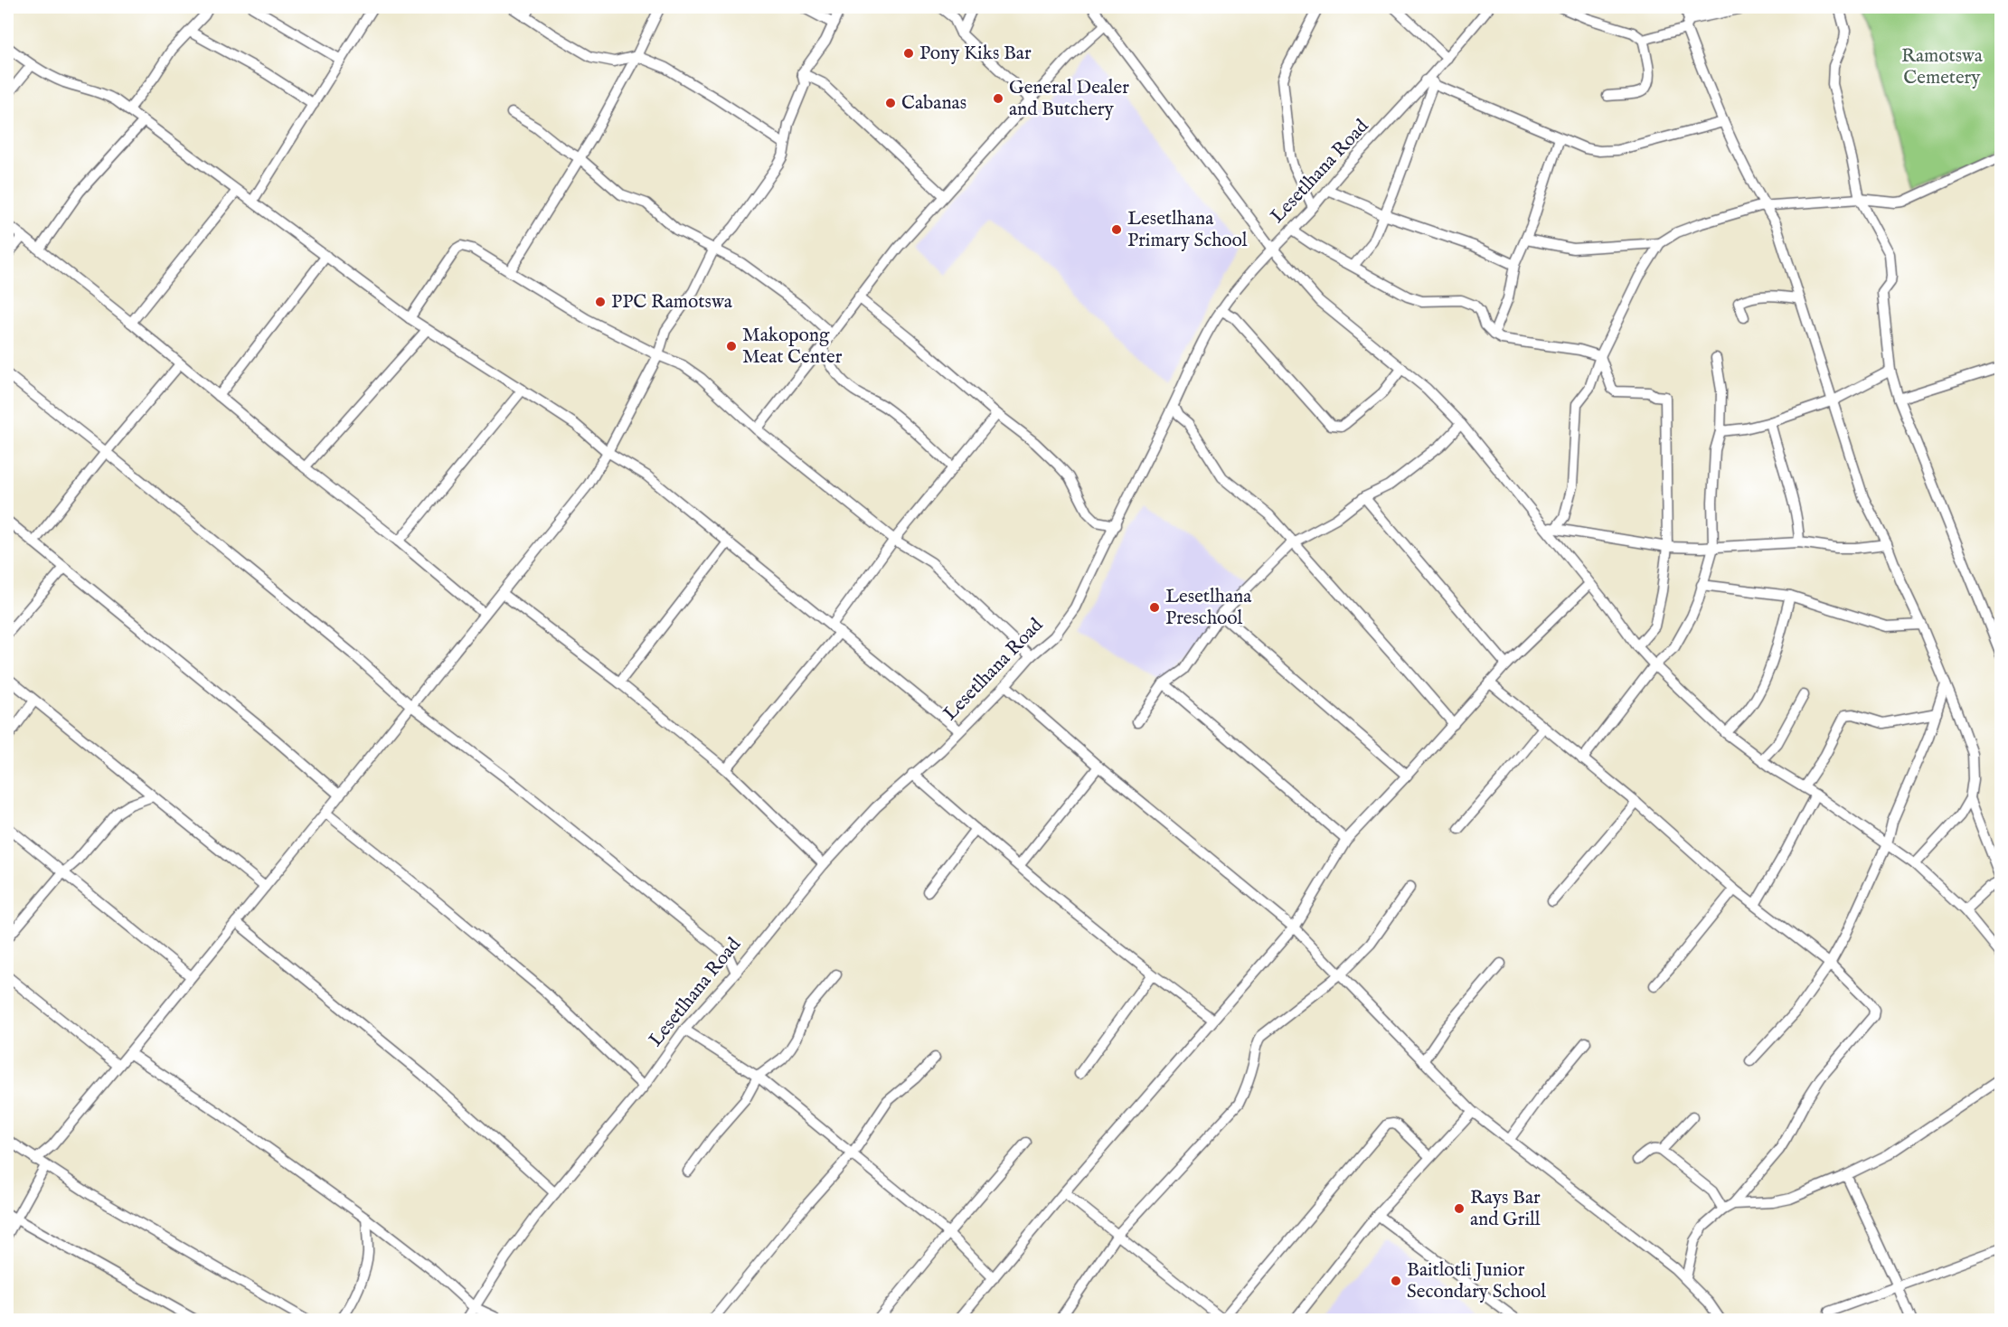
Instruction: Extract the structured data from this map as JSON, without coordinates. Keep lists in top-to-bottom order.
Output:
{
  "streets": {
    "street": ["Lesetlhana Road"]
  },
  "parks": ["Ramotswa Cemetery"],
  "places": [
    "Pony Kiks Bar",
    "General Dealer and Butchery",
    "Cabanas",
    "Lesetlhana Primary School",
    "PPC Ramotswa",
    "Makopong Meat Center",
    "Lesetlhana Preschool",
    "Rays Bar and Grill",
    "Baitlotli Junior Secondary School"
  ]
}
